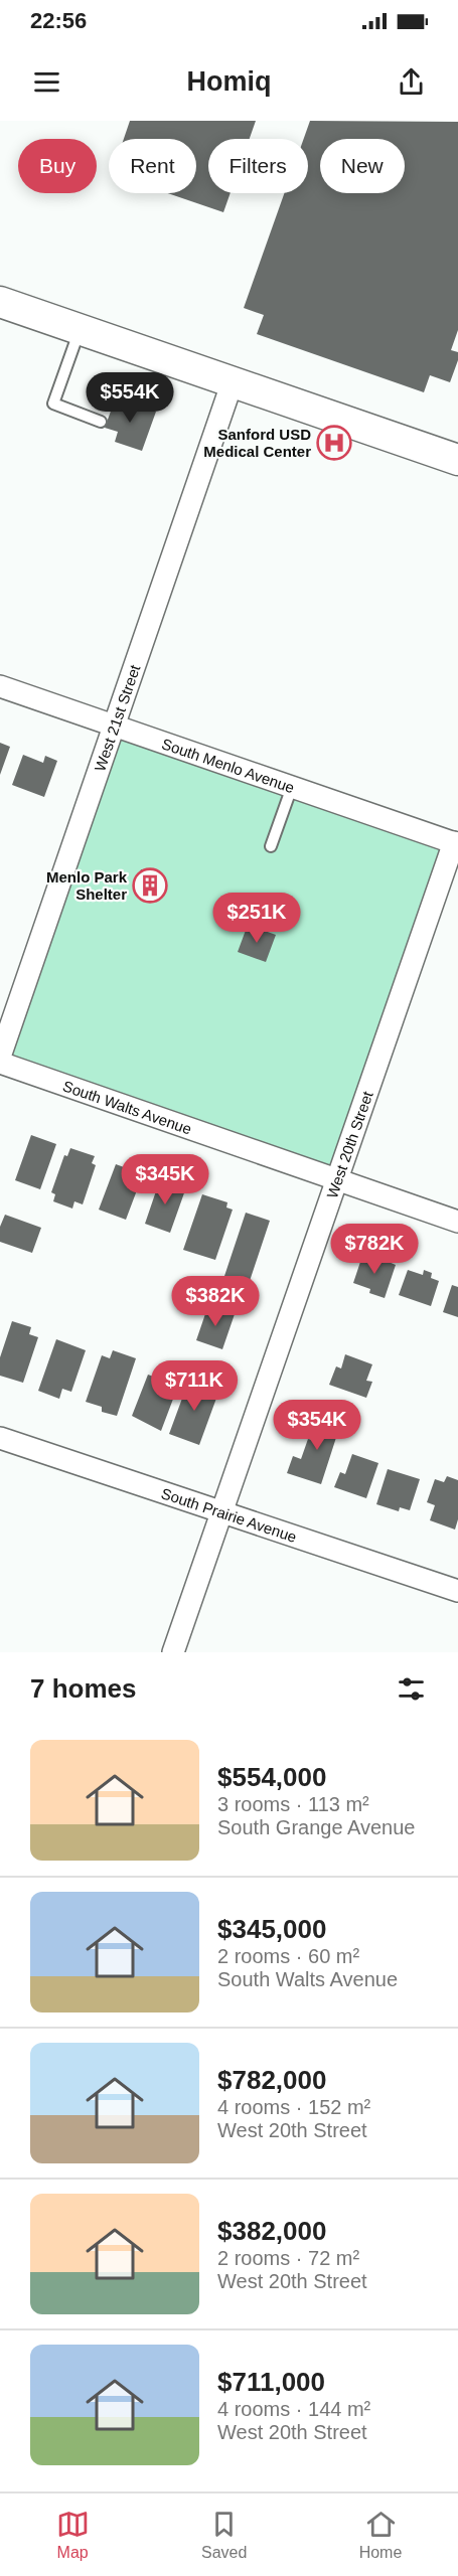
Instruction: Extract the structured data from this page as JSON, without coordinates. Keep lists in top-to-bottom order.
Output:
{
  "streets": {
    "street": [
      "West 21st Street",
      "South Menlo Avenue",
      "South Walts Avenue",
      "West 20th Street",
      "South Prairie Avenue"
    ]
  },
  "crossings": [
    ["West 21st Street", "South Menlo Avenue"],
    ["South Menlo Avenue", "West 20th Street"],
    ["South Walts Avenue", "West 20th Street"],
    ["West 20th Street", "South Prairie Avenue"]
  ],
  "places": {
    "hospital": ["Sanford USD Medical Center"],
    "building": ["Menlo Park Shelter"]
  },
  "page": {
    "status": "22:56",
    "header": "Homiq",
    "chip": [
      "Buy",
      "Rent",
      "Filters",
      "New"
    ],
    "price": [
      "$554K",
      "$251K",
      "$345K",
      "$782K",
      "$382K",
      "$711K",
      "$354K"
    ],
    "heading": "7 homes",
    "list": [
      {
        "name": "$554,000",
        "note": "3 rooms · 113 m² · South Grange Avenue"
      },
      {
        "name": "$345,000",
        "note": "2 rooms · 60 m² · South Walts Avenue"
      },
      {
        "name": "$782,000",
        "note": "4 rooms · 152 m² · West 20th Street"
      },
      {
        "name": "$382,000",
        "note": "2 rooms · 72 m² · West 20th Street"
      },
      {
        "name": "$711,000",
        "note": "4 rooms · 144 m² · West 20th Street"
      }
    ],
    "tabs": ["Map", "Saved", "Home"]
  }
}
